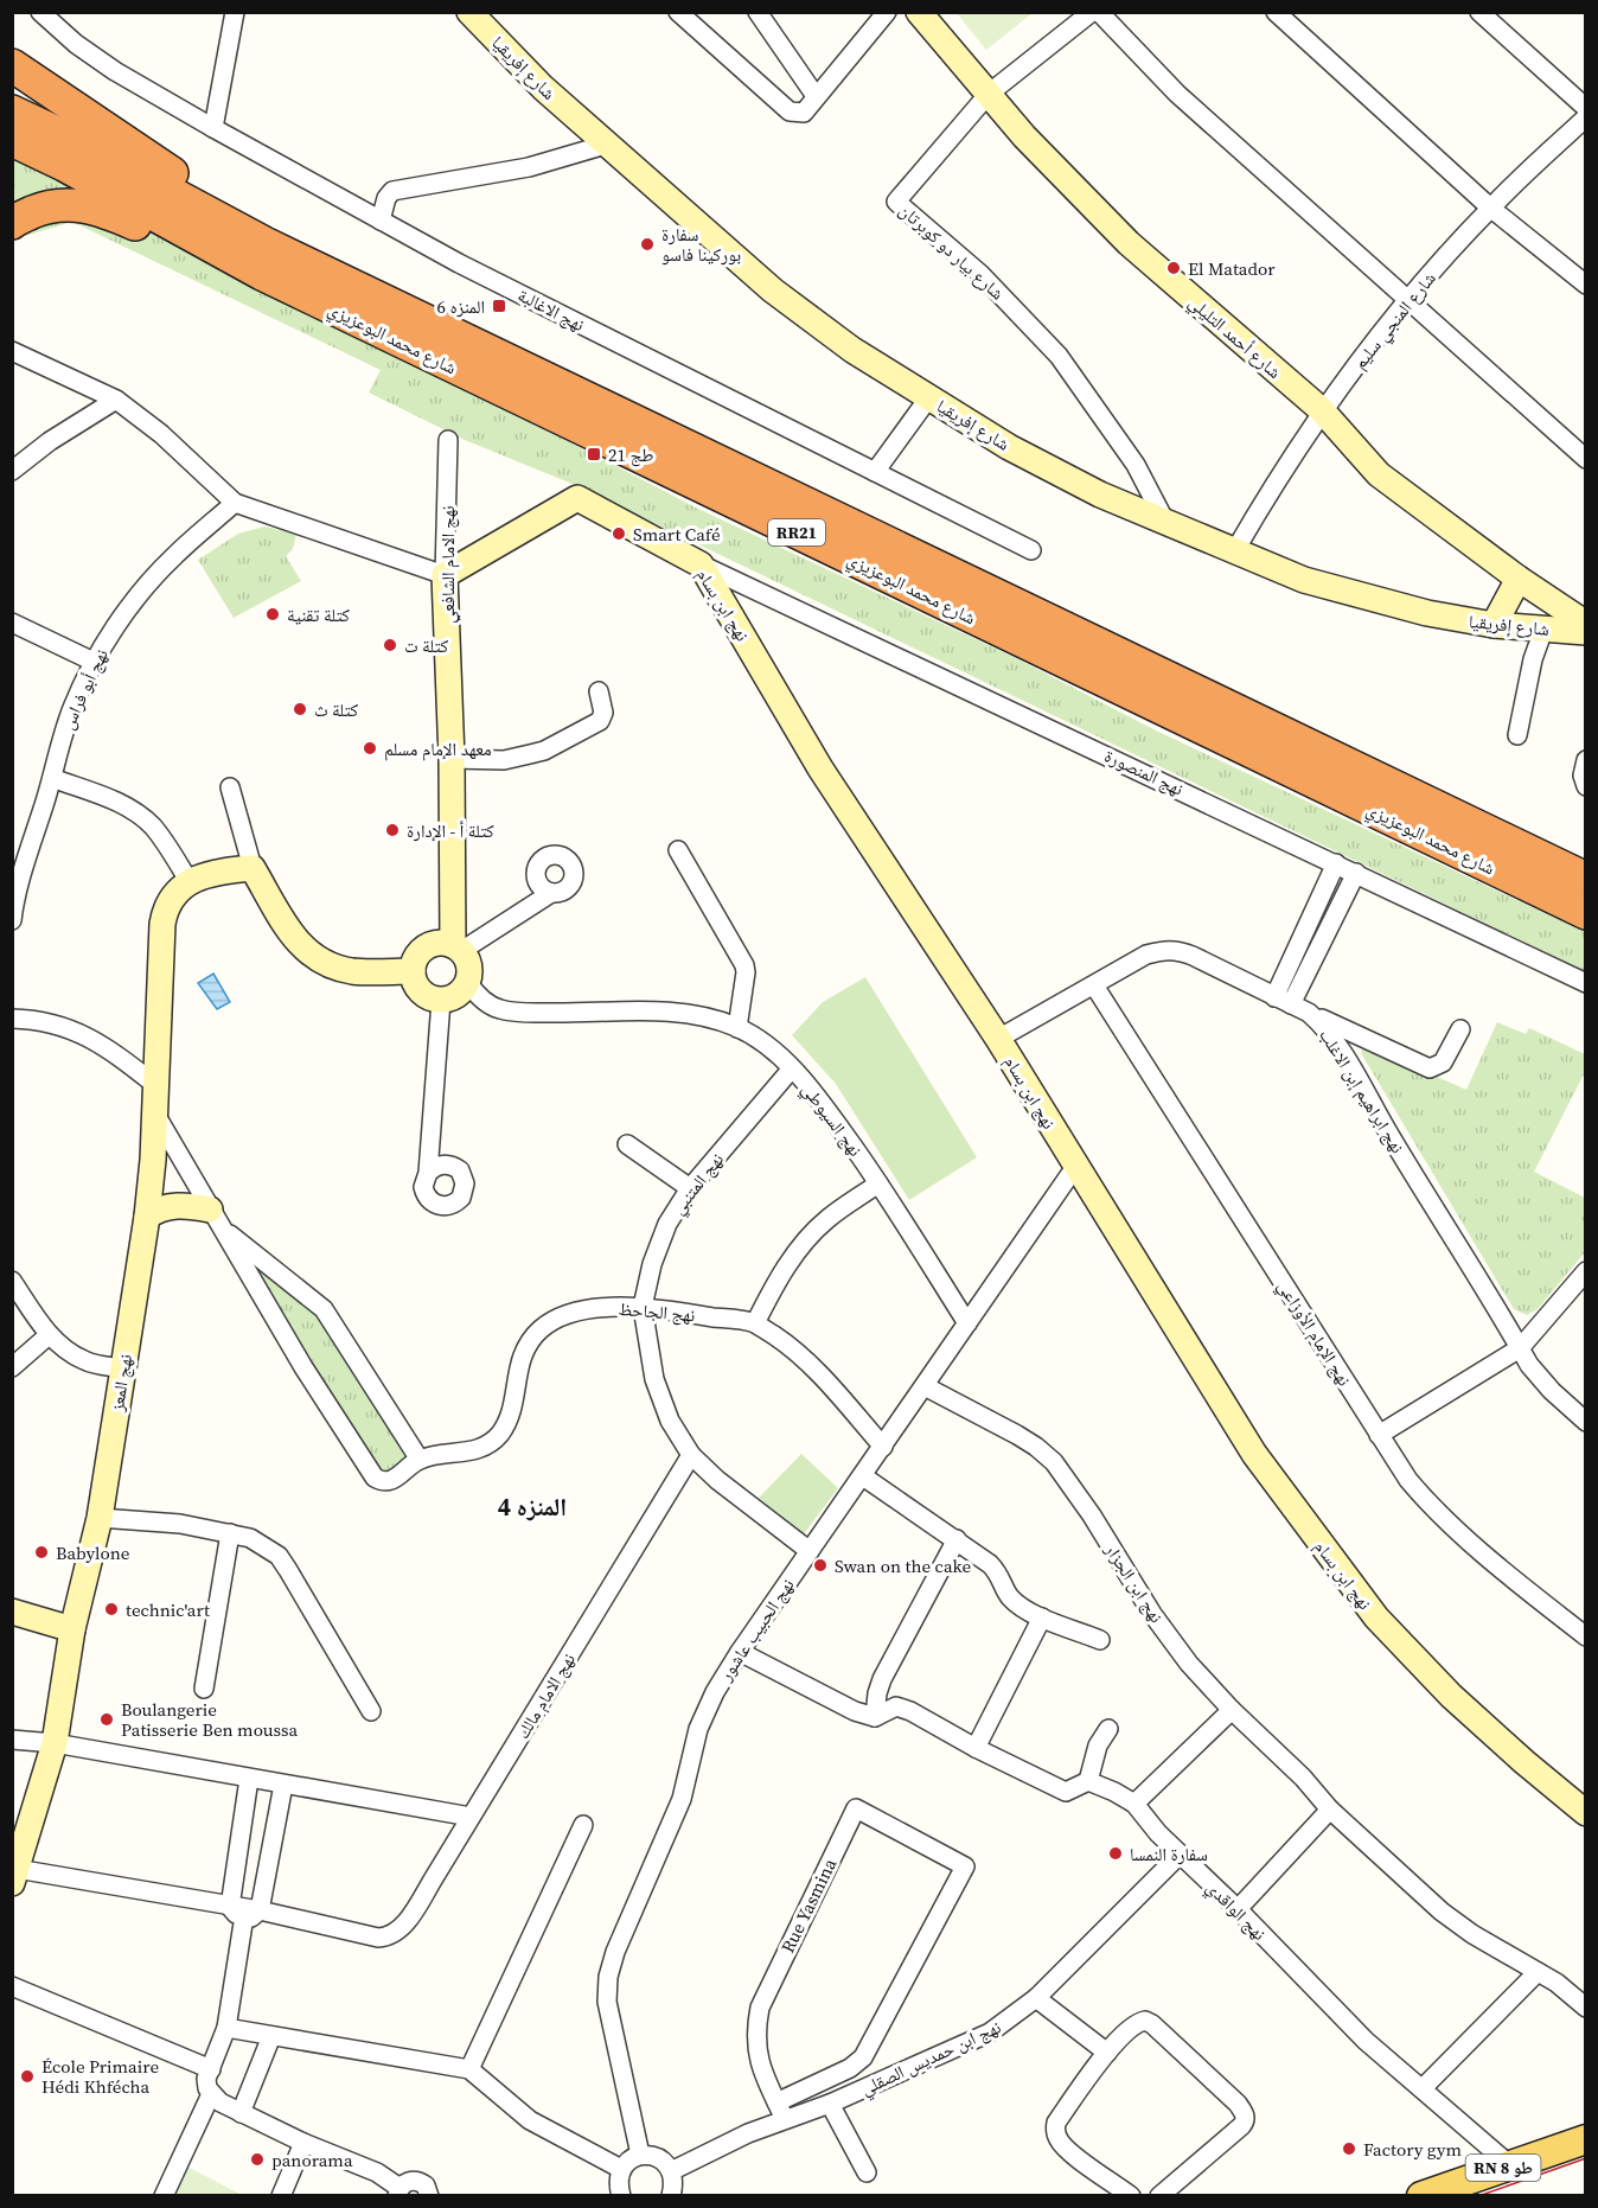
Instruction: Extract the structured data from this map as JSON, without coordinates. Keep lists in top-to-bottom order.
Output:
{
  "streets": {
    "highway": ["شارع محمد البوعزيزي", "RR21"],
    "main road": ["RN 8 طو"],
    "street": [
      "شارع إفريقيا",
      "شارع بيار دو كوبرتان",
      "نهج الاغالبة",
      "شارع المنجي سليم",
      "شارع أحمد التليلي",
      "نهج الامام الشافعي",
      "نهج ابن بسام",
      "نهج أبو فراس",
      "نهج المنصورة",
      "نهج ابراهيم إبن الاغلب",
      "نهج السيوطي",
      "نهج المتنبي",
      "نهج الجاحظ",
      "نهج الإمام الأوزاعي",
      "نهج المعز",
      "نهج ابن الجزار",
      "نهج الحبيب عاشور",
      "نهج الامام مالك",
      "Rue Yasmina",
      "نهج الواقدي",
      "نهج ابن حمديس الصقلي"
    ]
  },
  "crossings": [
    ["شارع إفريقيا", "شارع بيار دو كوبرتان"],
    ["شارع إفريقيا", "شارع المنجي سليم"],
    ["شارع بيار دو كوبرتان", "شارع أحمد التليلي"],
    ["شارع المنجي سليم", "شارع أحمد التليلي"],
    ["نهج الامام الشافعي", "نهج ابن بسام"],
    ["نهج الامام الشافعي", "نهج السيوطي"],
    ["نهج ابن بسام", "نهج المنصورة"],
    ["نهج ابن بسام", "نهج ابراهيم إبن الاغلب"],
    ["نهج ابن بسام", "نهج الحبيب عاشور"],
    ["نهج ابراهيم إبن الاغلب", "نهج الإمام الأوزاعي"],
    ["نهج السيوطي", "نهج المتنبي"],
    ["نهج السيوطي", "نهج الحبيب عاشور"],
    ["نهج المتنبي", "نهج الجاحظ"],
    ["نهج المتنبي", "نهج الحبيب عاشور"],
    ["نهج المتنبي", "نهج الامام مالك"],
    ["نهج الجاحظ", "نهج المعز"],
    ["نهج الجاحظ", "نهج الحبيب عاشور"],
    ["نهج ابن الجزار", "نهج الحبيب عاشور"],
    ["Rue Yasmina", "نهج ابن حمديس الصقلي"],
    ["نهج الواقدي", "نهج ابن حمديس الصقلي"],
    ["نهج الواقدي", "RN 8 طو"]
  ],
  "districts": ["المنزه 4"],
  "places": {
    "other": [
      "سفارة بوركينا فاسو",
      "El Matador",
      "Smart Café",
      "كتلة تقنية",
      "كتلة ت",
      "كتلة ث",
      "معهد الإمام مسلم",
      "كتلة أ - الإدارة",
      "Babylone",
      "Swan on the cake",
      "technic'art",
      "Boulangerie Patisserie Ben moussa",
      "سفارة النمسا",
      "École Primaire Hédi Khfécha",
      "Factory gym",
      "panorama"
    ],
    "transit": ["المنزه 6", "طج 21"]
  }
}
